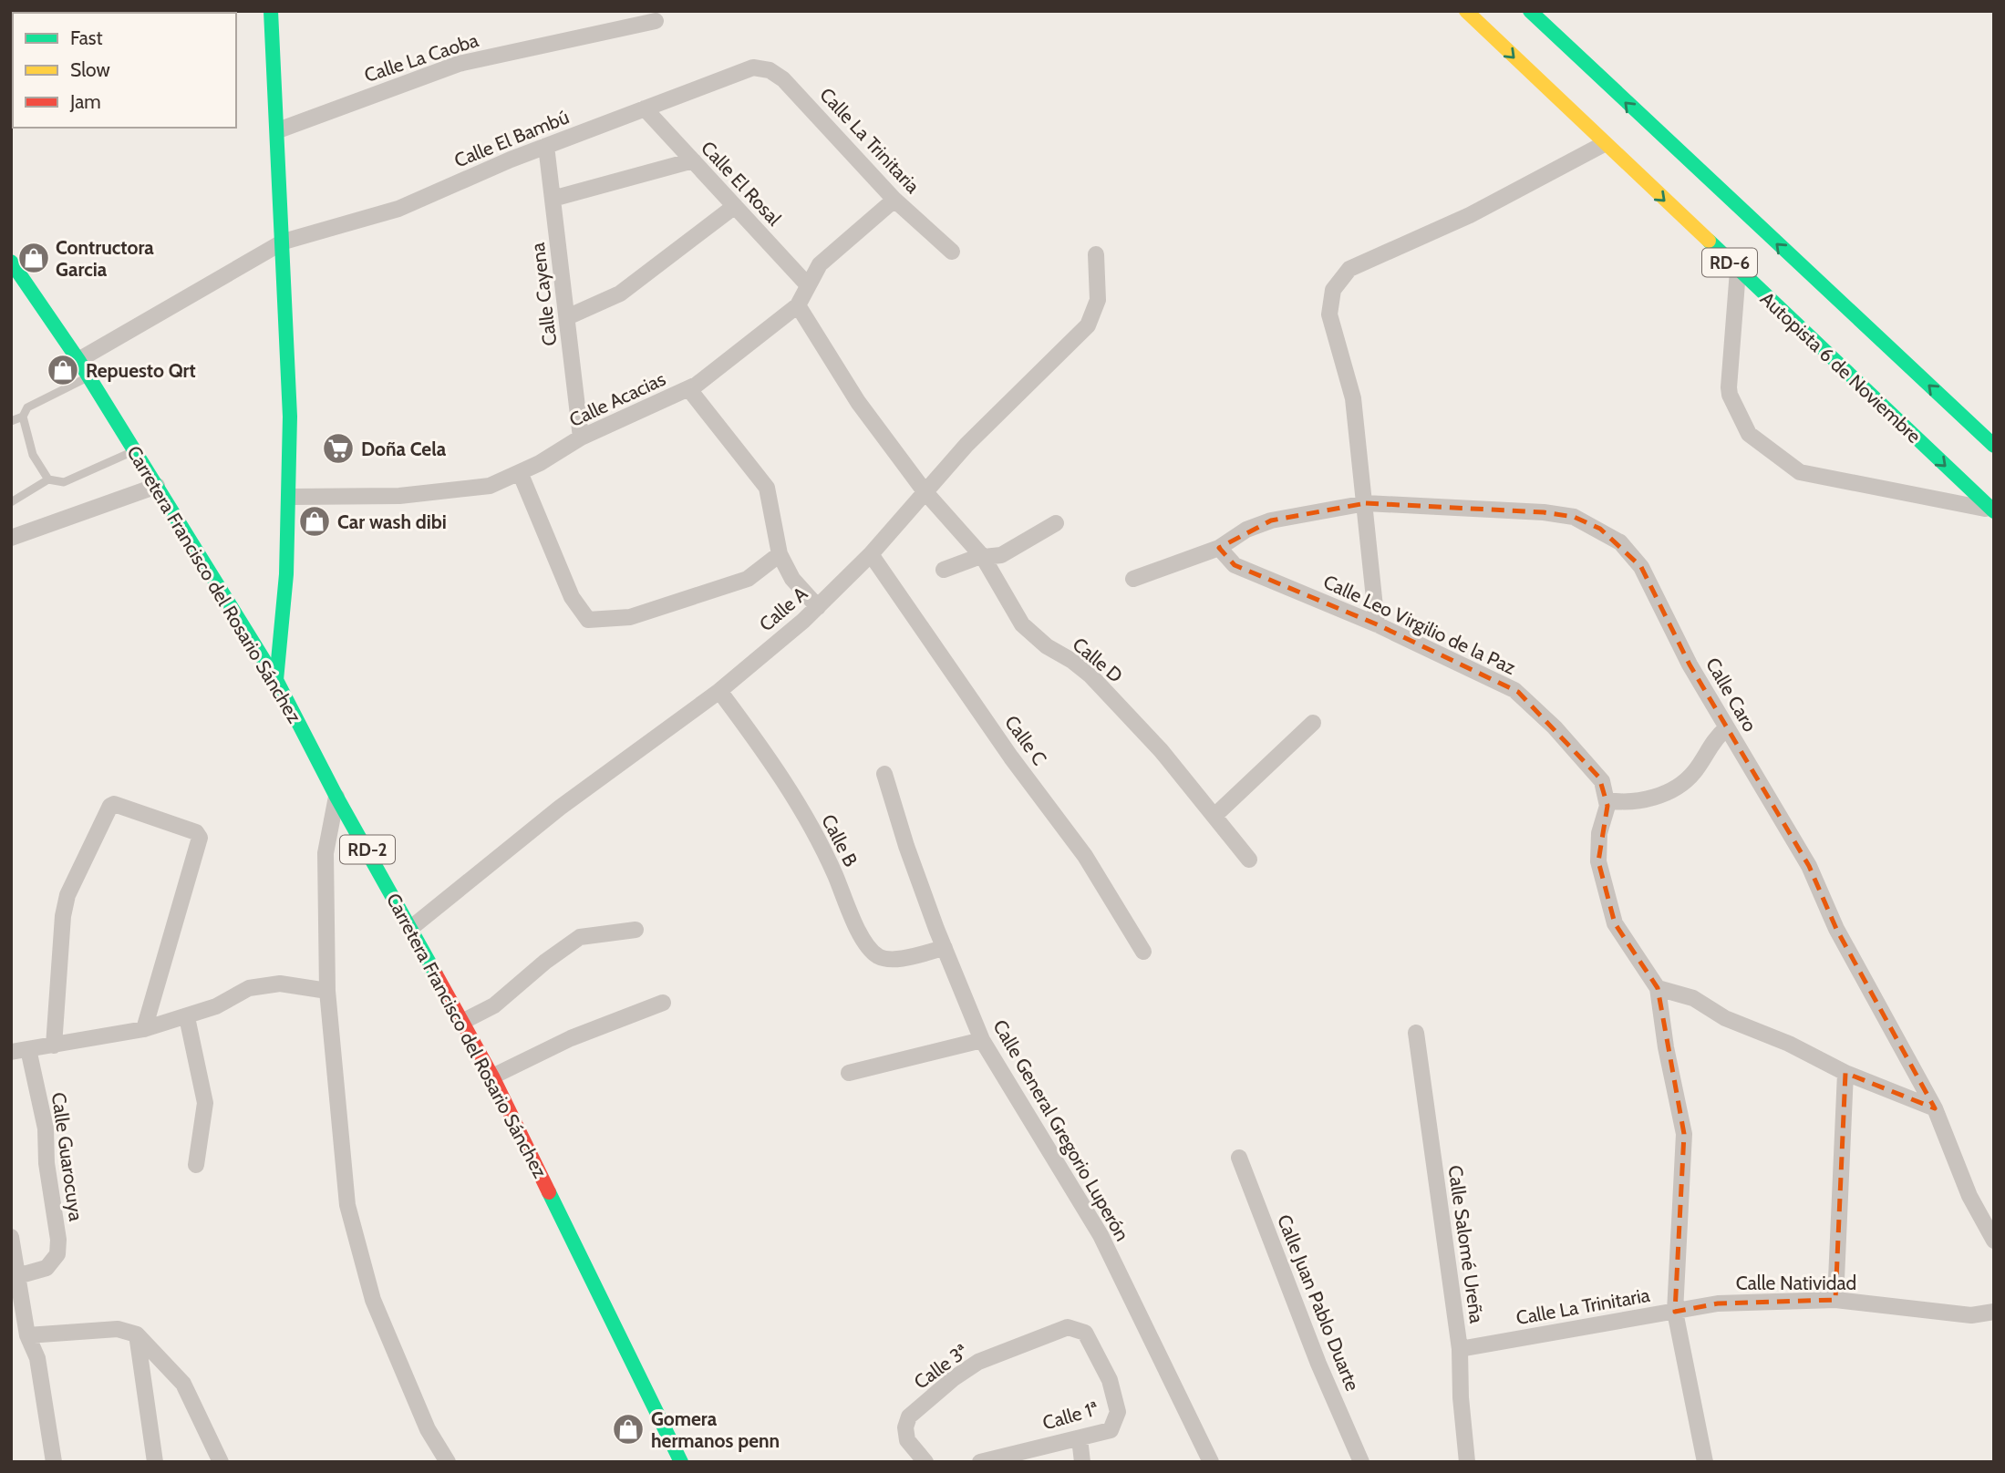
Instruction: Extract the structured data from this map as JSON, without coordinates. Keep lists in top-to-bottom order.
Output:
{
  "streets": {
    "main road": [
      "RD-6",
      "Autopista 6 de Noviembre",
      "Carretera Francisco del Rosario Sánchez",
      "RD-2"
    ],
    "street": [
      "Calle La Caoba",
      "Calle El Bambú",
      "Calle La Trinitaria",
      "Calle El Rosal",
      "Calle Cayena",
      "Calle Acacias",
      "Calle A",
      "Calle Leo Virgilio de la Paz",
      "Calle D",
      "Calle Caro",
      "Calle C",
      "Calle B",
      "Calle General Gregorio Luperón",
      "Calle Guarocuya",
      "Calle Salomé Ureña",
      "Calle Natividad",
      "Calle Juan Pablo Duarte",
      "Calle 3ª",
      "Calle 1ª"
    ]
  },
  "crossings": [
    ["Calle El Bambú", "Calle La Trinitaria"],
    ["Calle El Bambú", "Calle El Rosal"],
    ["Calle El Bambú", "Calle Cayena"],
    ["Calle El Bambú", "Carretera Francisco del Rosario Sánchez"],
    ["Calle La Trinitaria", "Calle Acacias"],
    ["Calle La Trinitaria", "Calle Salomé Ureña"],
    ["Calle La Trinitaria", "Calle Natividad"],
    ["Calle El Rosal", "Calle Acacias"],
    ["Calle Cayena", "Calle Acacias"],
    ["Calle Acacias", "Calle D"],
    ["Carretera Francisco del Rosario Sánchez", "Calle A"],
    ["Calle A", "Calle D"],
    ["Calle A", "Calle C"],
    ["Calle A", "Calle B"],
    ["Calle Leo Virgilio de la Paz", "Calle Caro"],
    ["Calle B", "Calle General Gregorio Luperón"],
    ["Calle 3ª", "Calle 1ª"]
  ],
  "places": {
    "shop": [
      "Contructora Garcia",
      "Repuesto Qrt",
      "Car wash dibi",
      "Gomera hermanos penn"
    ],
    "supermarket": ["Doña Cela"]
  },
  "legend": ["Fast", "Slow", "Jam"]
}
